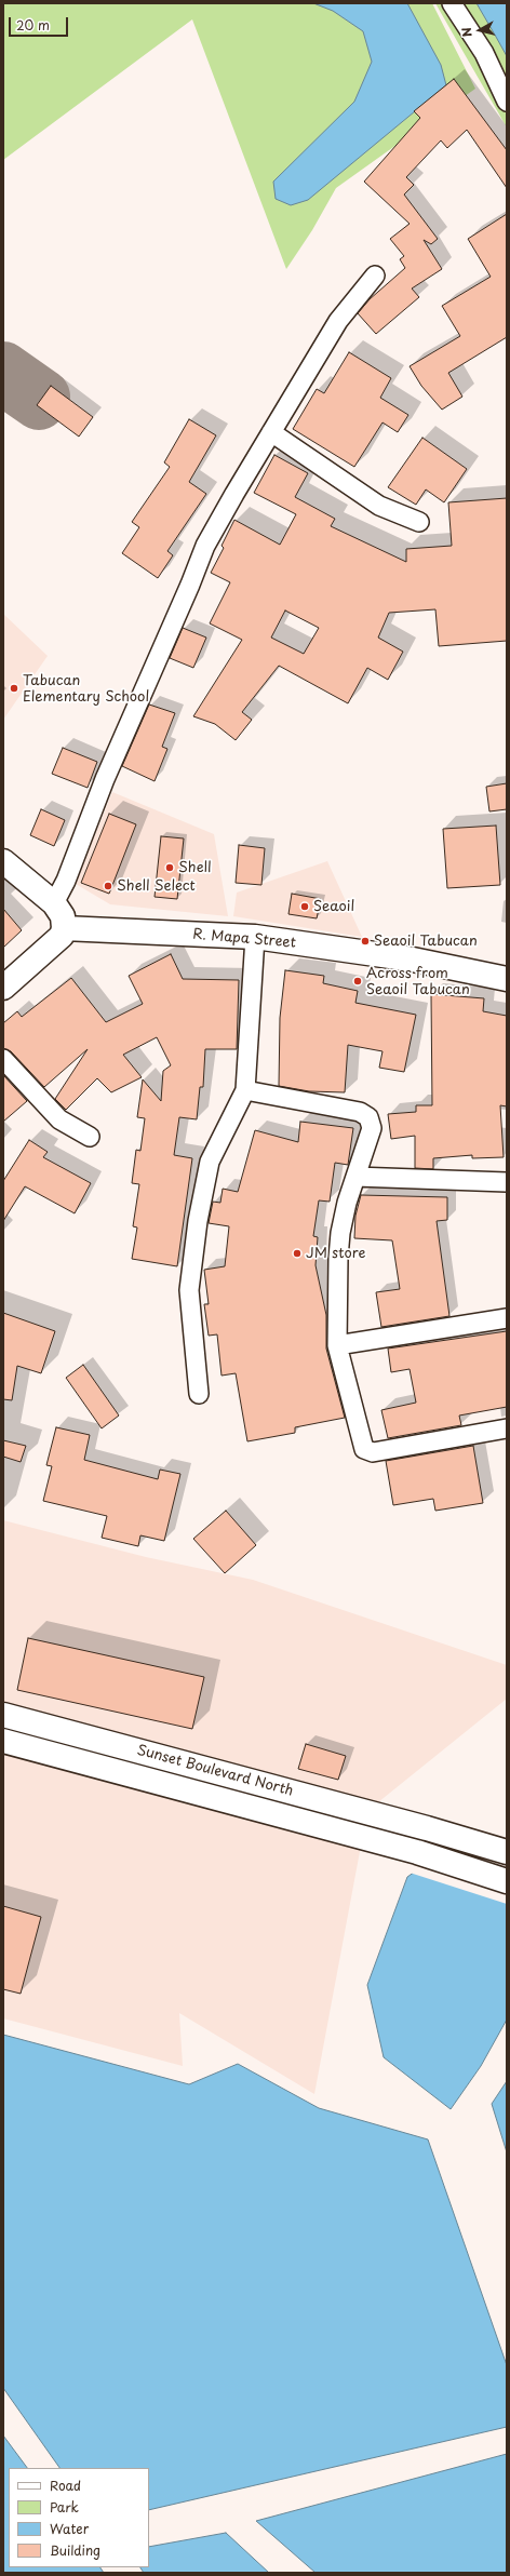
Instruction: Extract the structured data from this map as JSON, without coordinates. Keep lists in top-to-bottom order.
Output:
{
  "streets": {
    "main road": ["R. Mapa Street", "Sunset Boulevard North"]
  },
  "places": [
    "Tabucan Elementary School",
    "Shell",
    "Shell Select",
    "Seaoil",
    "Seaoil Tabucan",
    "Across from Seaoil Tabucan",
    "JM store"
  ],
  "legend": [
    "Road",
    "Park",
    "Water",
    "Building"
  ],
  "scale_bar": "20 m",
  "north": "left"
}
